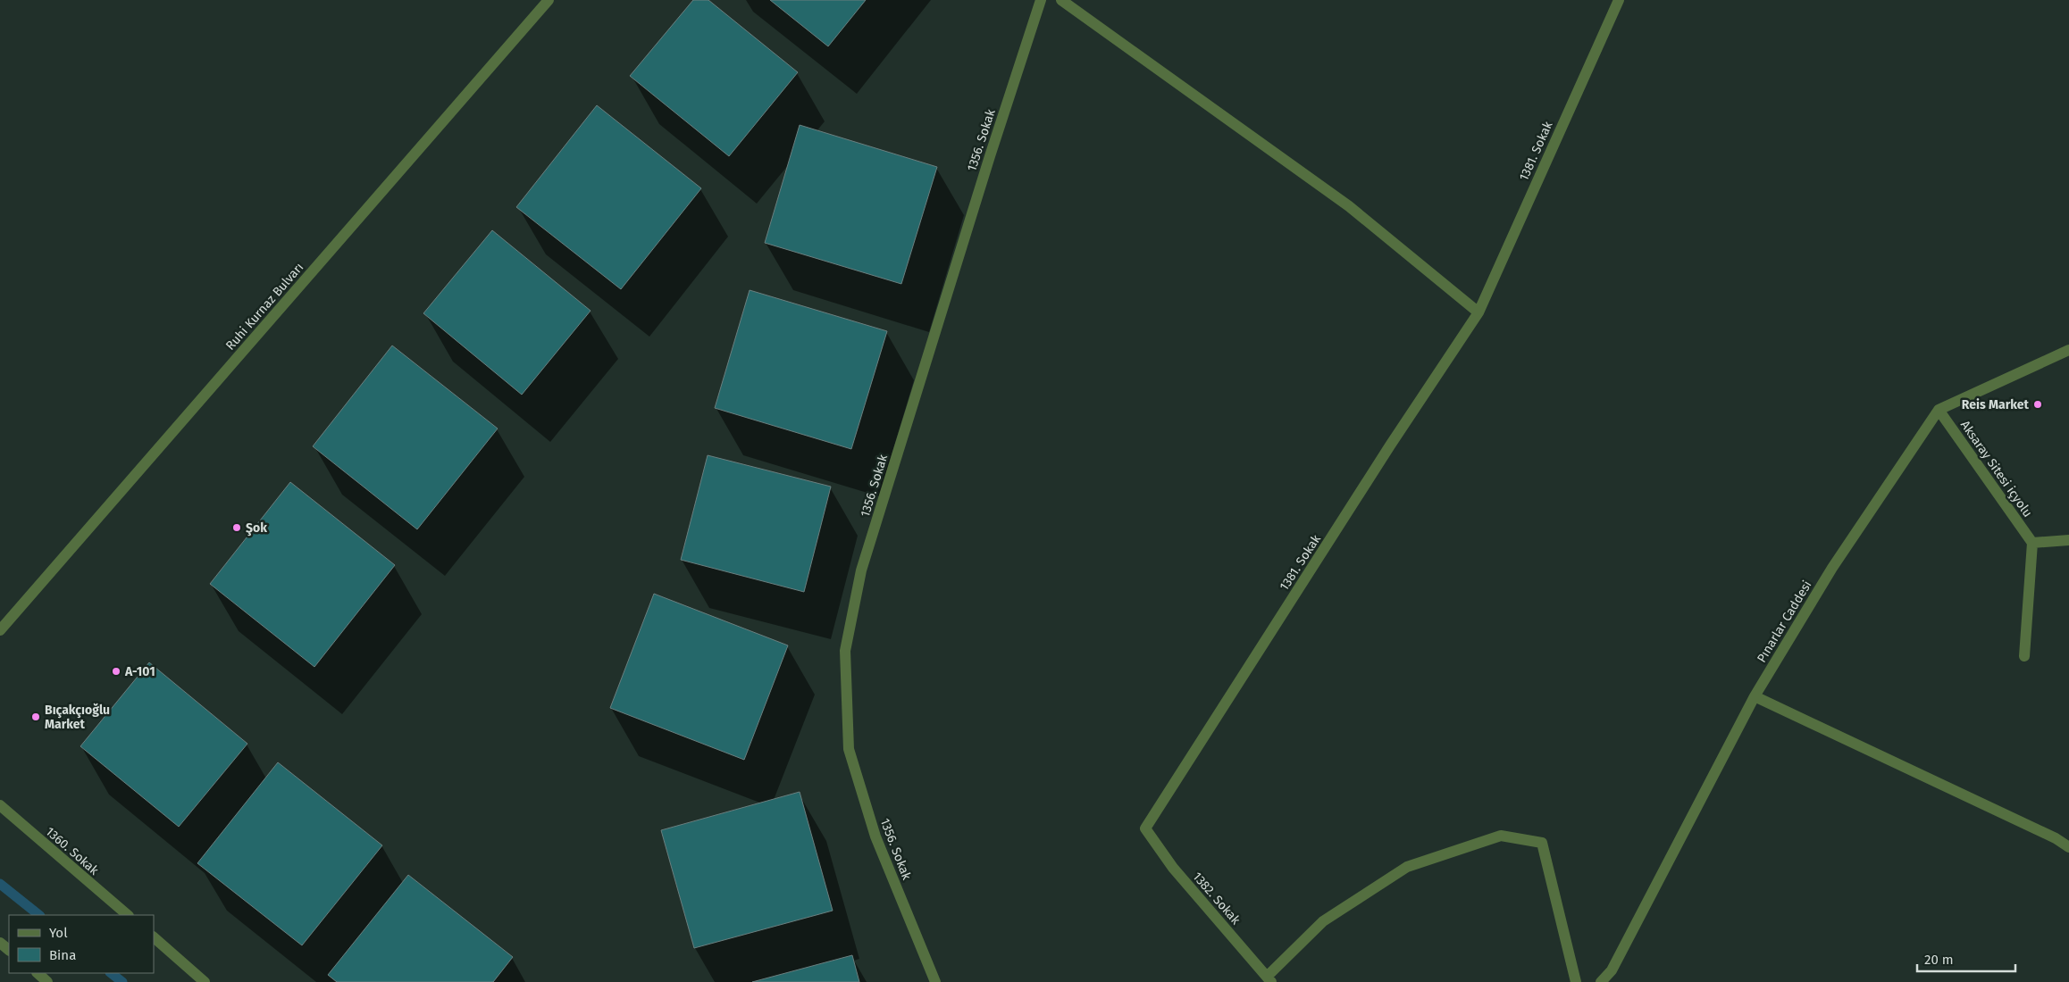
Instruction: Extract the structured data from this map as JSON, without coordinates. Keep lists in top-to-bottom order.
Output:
{
  "streets": {
    "street": [
      "1356. Sokak",
      "1381. Sokak",
      "Ruhi Kurnaz Bulvarı",
      "Aksaray Sitesi içyolu",
      "Pınarlar Caddesi",
      "1360. Sokak",
      "1382. Sokak"
    ]
  },
  "crossings": [
    ["1381. Sokak", "1382. Sokak"],
    ["Aksaray Sitesi içyolu", "Pınarlar Caddesi"]
  ],
  "places": [
    "Reis Market",
    "Şok",
    "A-101",
    "Bıçakçıoğlu Market"
  ],
  "legend": ["Yol", "Bina"],
  "scale_bar": "20 m"
}
